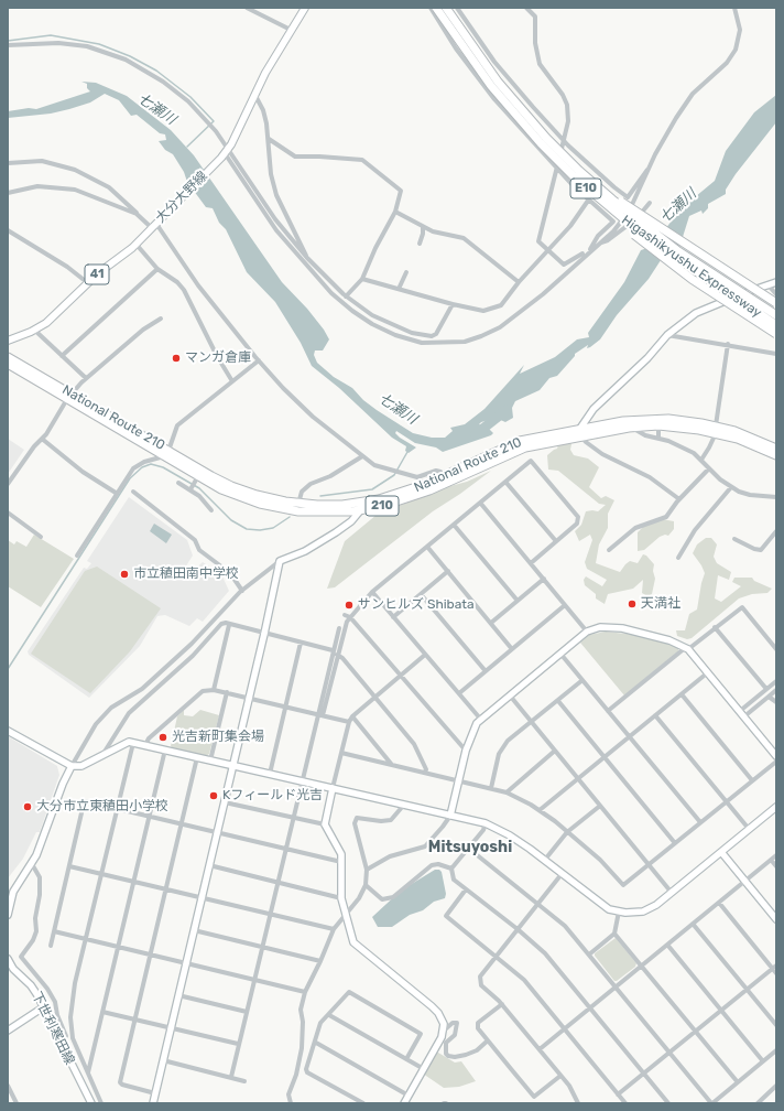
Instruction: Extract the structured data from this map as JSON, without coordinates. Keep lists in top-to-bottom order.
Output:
{
  "streets": {
    "highway": [
      "E10",
      "Higashikyushu Expressway",
      "National Route 210",
      "210"
    ],
    "main road": ["大分大野線", "41"],
    "street": ["下世利寒田線"]
  },
  "districts": ["Mitsuyoshi"],
  "water": ["七瀬川"],
  "places": [
    "マンガ倉庫",
    "市立稙田南中学校",
    "天満社",
    "サンヒルズ Shibata",
    "光吉新町集会場",
    "Kフィールド光吉",
    "大分市立東稙田小学校"
  ]
}
